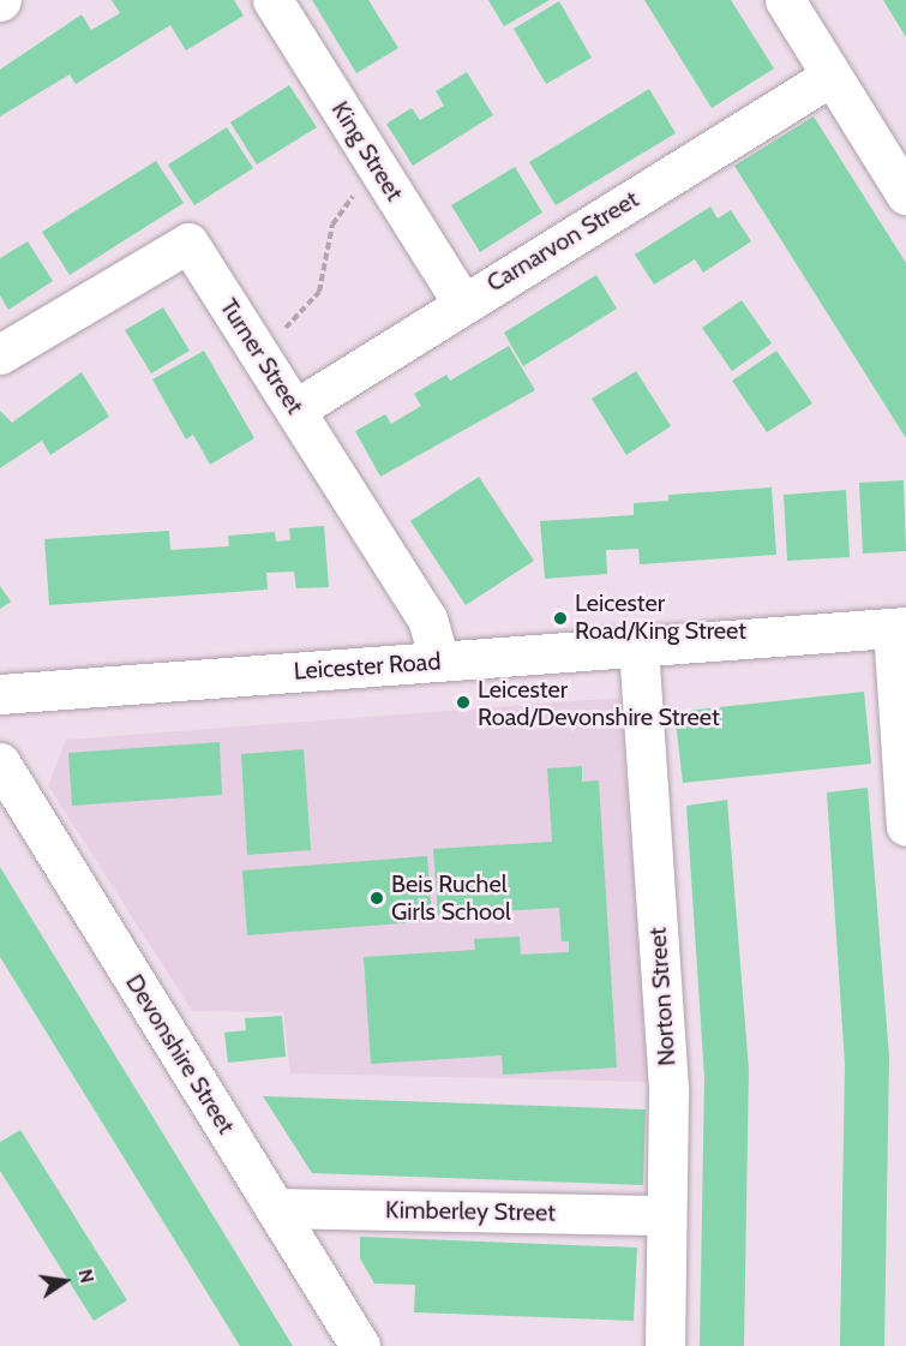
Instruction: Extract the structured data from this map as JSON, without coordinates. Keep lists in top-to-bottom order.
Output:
{
  "streets": {
    "street": [
      "King Street",
      "Carnarvon Street",
      "Turner Street",
      "Leicester Road",
      "Norton Street",
      "Devonshire Street",
      "Kimberley Street"
    ]
  },
  "crossings": [
    ["King Street", "Carnarvon Street"],
    ["Carnarvon Street", "Turner Street"],
    ["Turner Street", "Leicester Road"],
    ["Leicester Road", "Norton Street"],
    ["Norton Street", "Kimberley Street"],
    ["Devonshire Street", "Kimberley Street"]
  ],
  "places": ["Leicester Road/King Street", "Leicester Road/Devonshire Street", "Beis Ruchel Girls School"],
  "north": "right"
}
